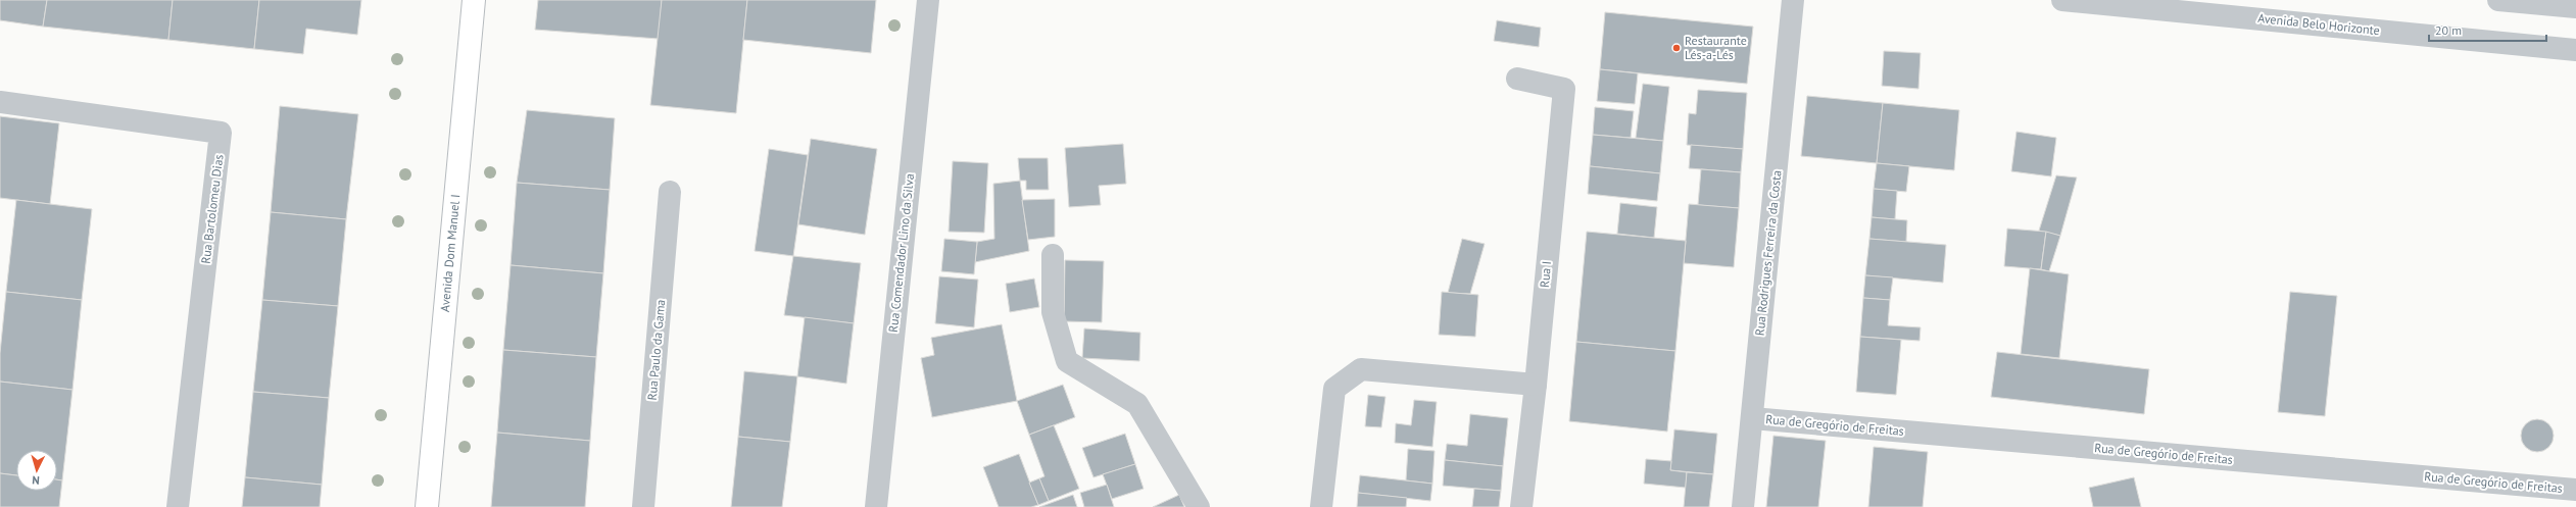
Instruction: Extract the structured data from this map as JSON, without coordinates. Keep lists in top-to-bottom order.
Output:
{
  "streets": {
    "main road": ["Avenida Dom Manuel I"],
    "street": [
      "Avenida Belo Horizonte",
      "Rua Bartolomeu Dias",
      "Rua Comendador Lino da Silva",
      "Rua Rodrigues Ferreira da Costa",
      "Rua I",
      "Rua Paulo da Gama",
      "Rua de Gregório de Freitas"
    ]
  },
  "crossings": [
    ["Rua Rodrigues Ferreira da Costa", "Rua de Gregório de Freitas"]
  ],
  "places": ["Restaurante Lés-a-Lés"],
  "scale_bar": "20 m",
  "north": "bottom"
}
